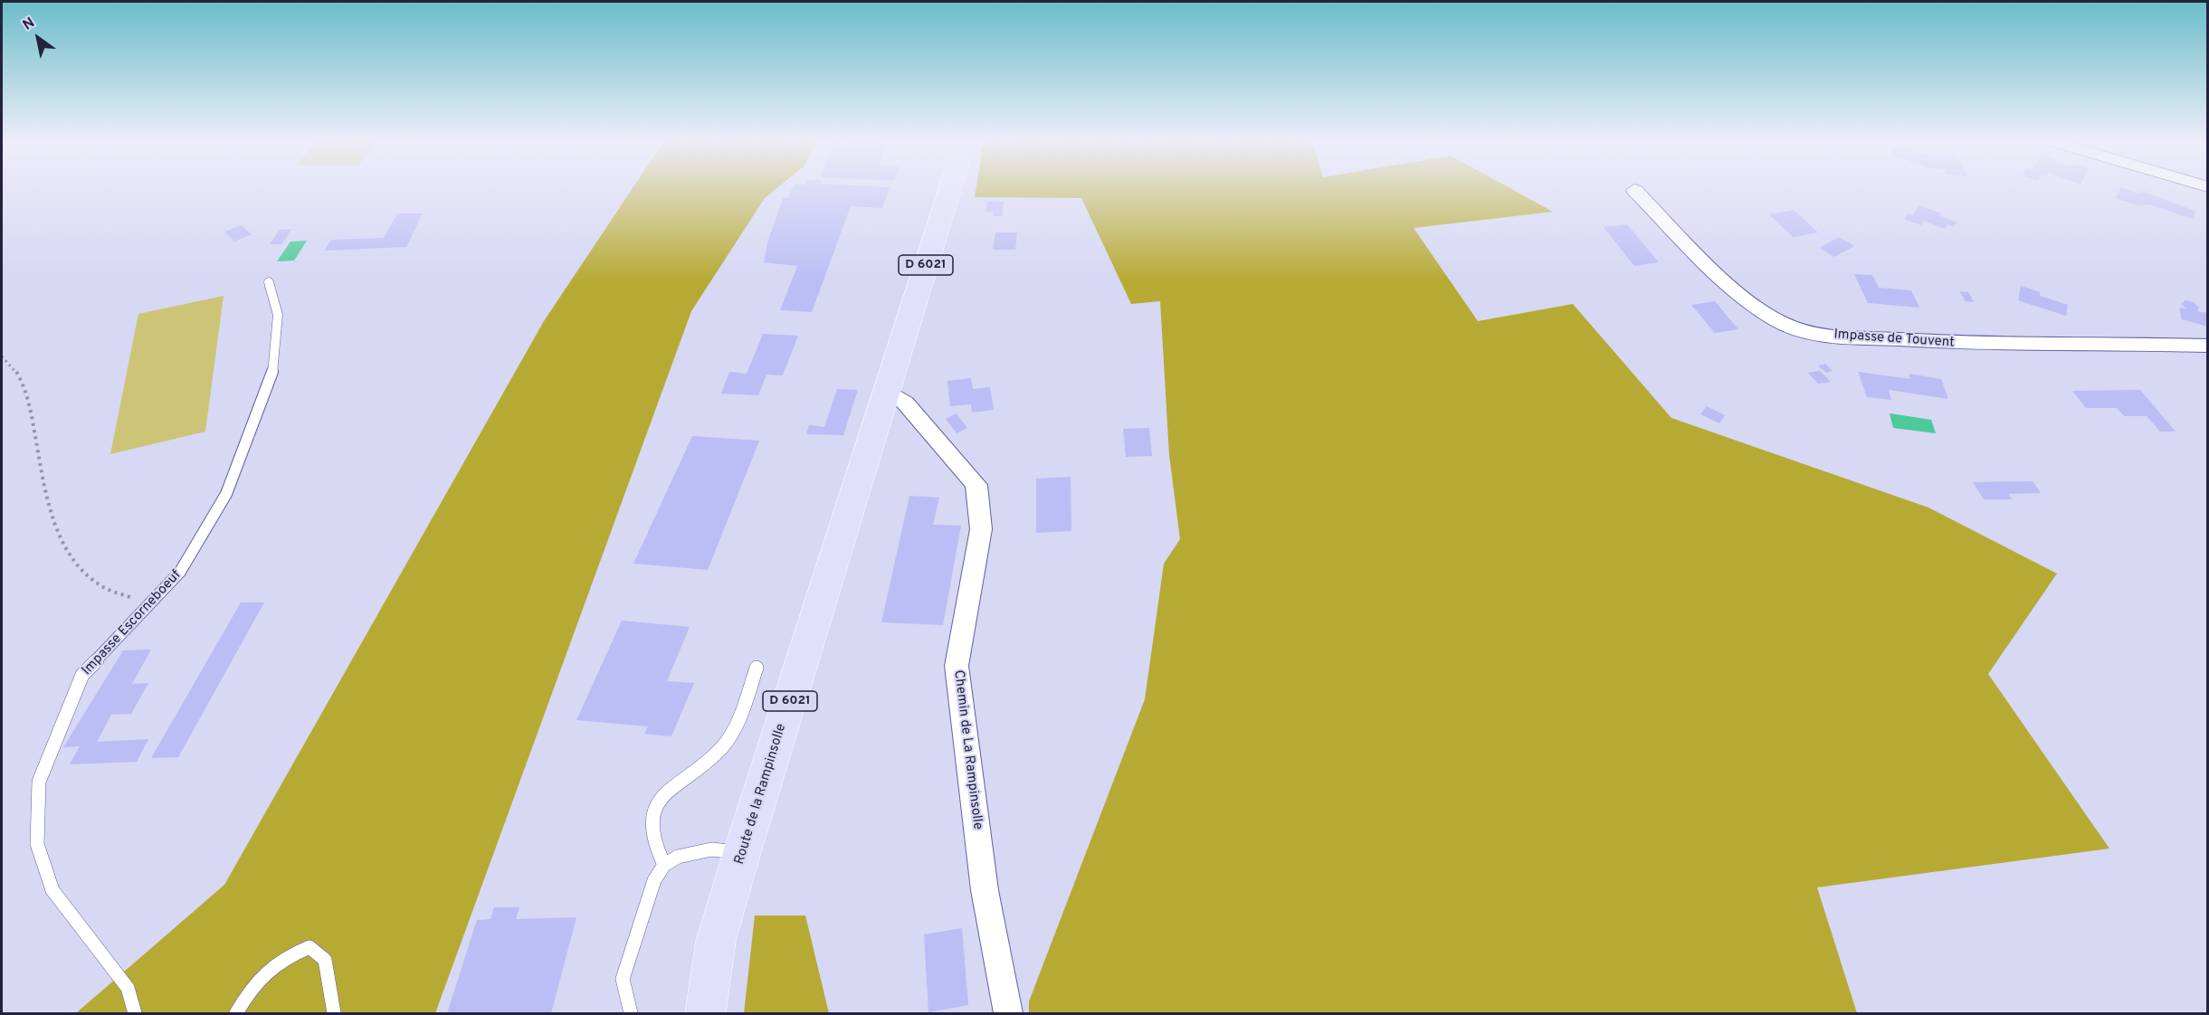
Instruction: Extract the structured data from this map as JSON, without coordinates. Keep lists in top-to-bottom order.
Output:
{
  "streets": {
    "main road": ["D 6021", "Route de la Rampinsolle"],
    "street": ["Impasse de Touvent", "Chemin de La Rampinsolle"],
    "lane": ["Impasse Escorneboeuf"]
  },
  "crossings": [
    ["D 6021", "Chemin de La Rampinsolle"],
    ["D 6021", "Route de la Rampinsolle"],
    ["Chemin de La Rampinsolle", "Route de la Rampinsolle"]
  ],
  "north": "top left"
}
